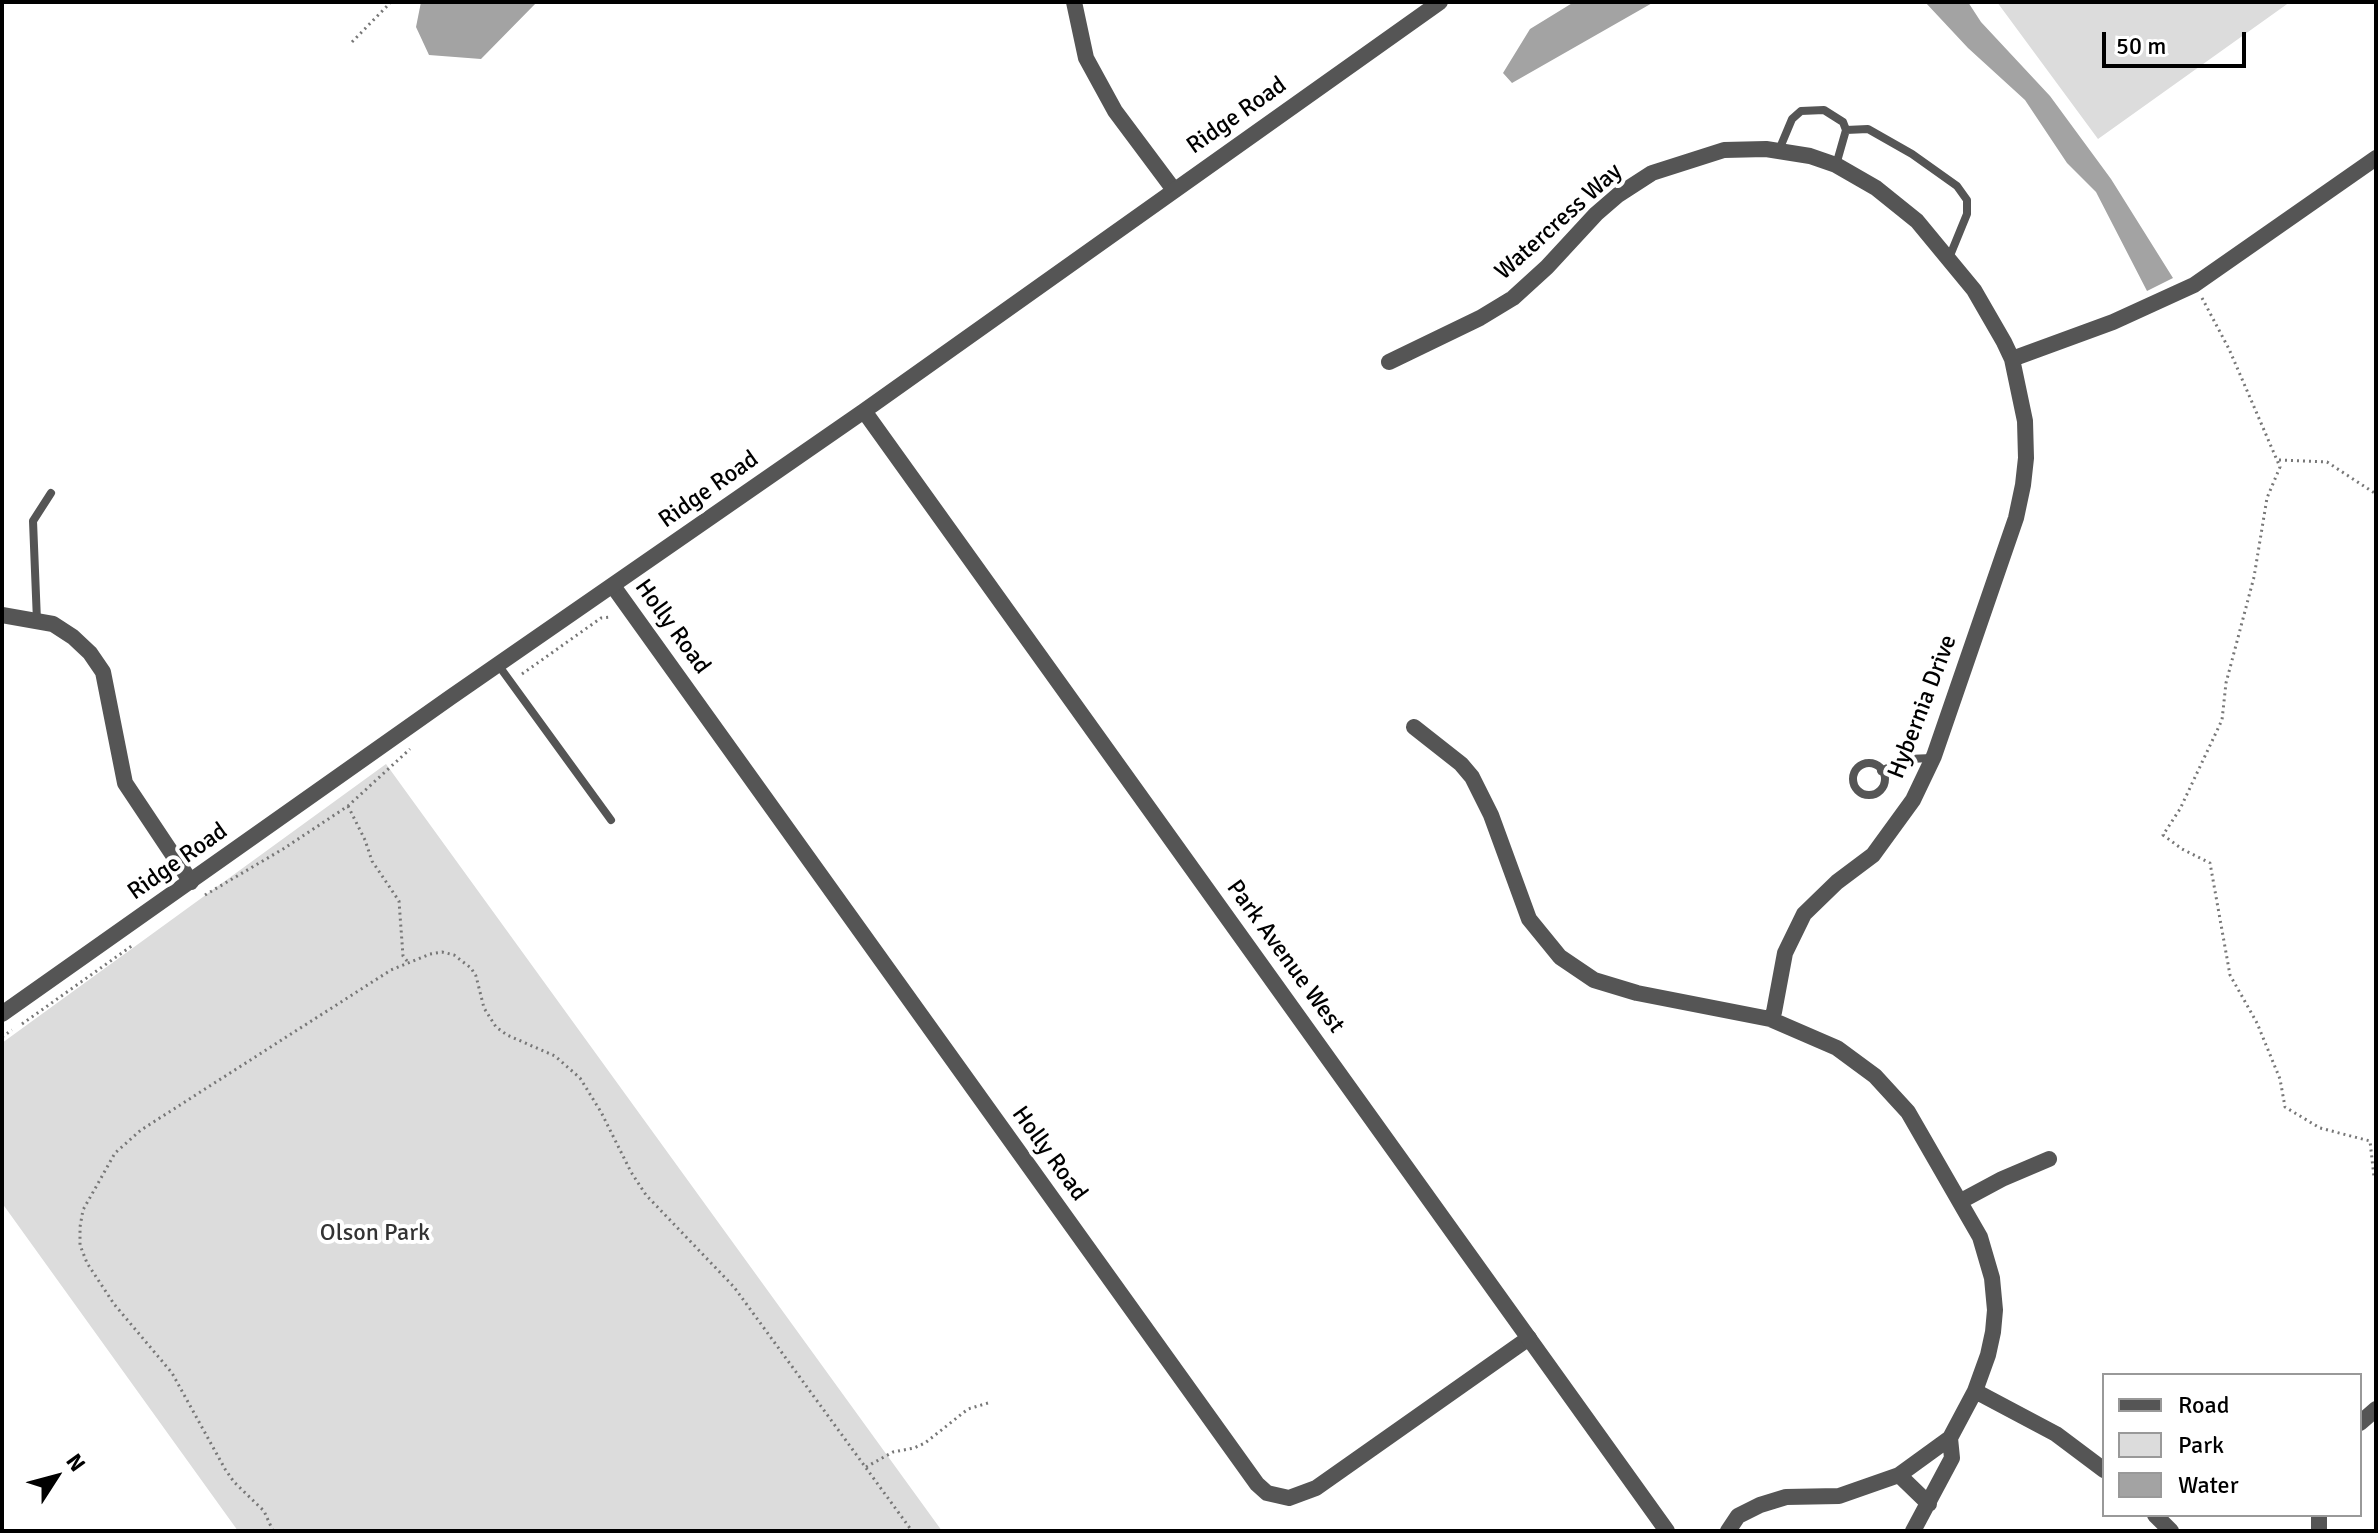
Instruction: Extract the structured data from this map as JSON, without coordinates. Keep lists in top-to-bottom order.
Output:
{
  "streets": {
    "street": [
      "Ridge Road",
      "Watercress Way",
      "Holly Road",
      "Hybernia Drive",
      "Park Avenue West"
    ]
  },
  "crossings": [
    ["Ridge Road", "Holly Road"],
    ["Ridge Road", "Park Avenue West"],
    ["Watercress Way", "Hybernia Drive"],
    ["Holly Road", "Park Avenue West"]
  ],
  "parks": ["Olson Park"],
  "legend": ["Road", "Park", "Water"],
  "scale_bar": "50 m",
  "north": "top right"
}
